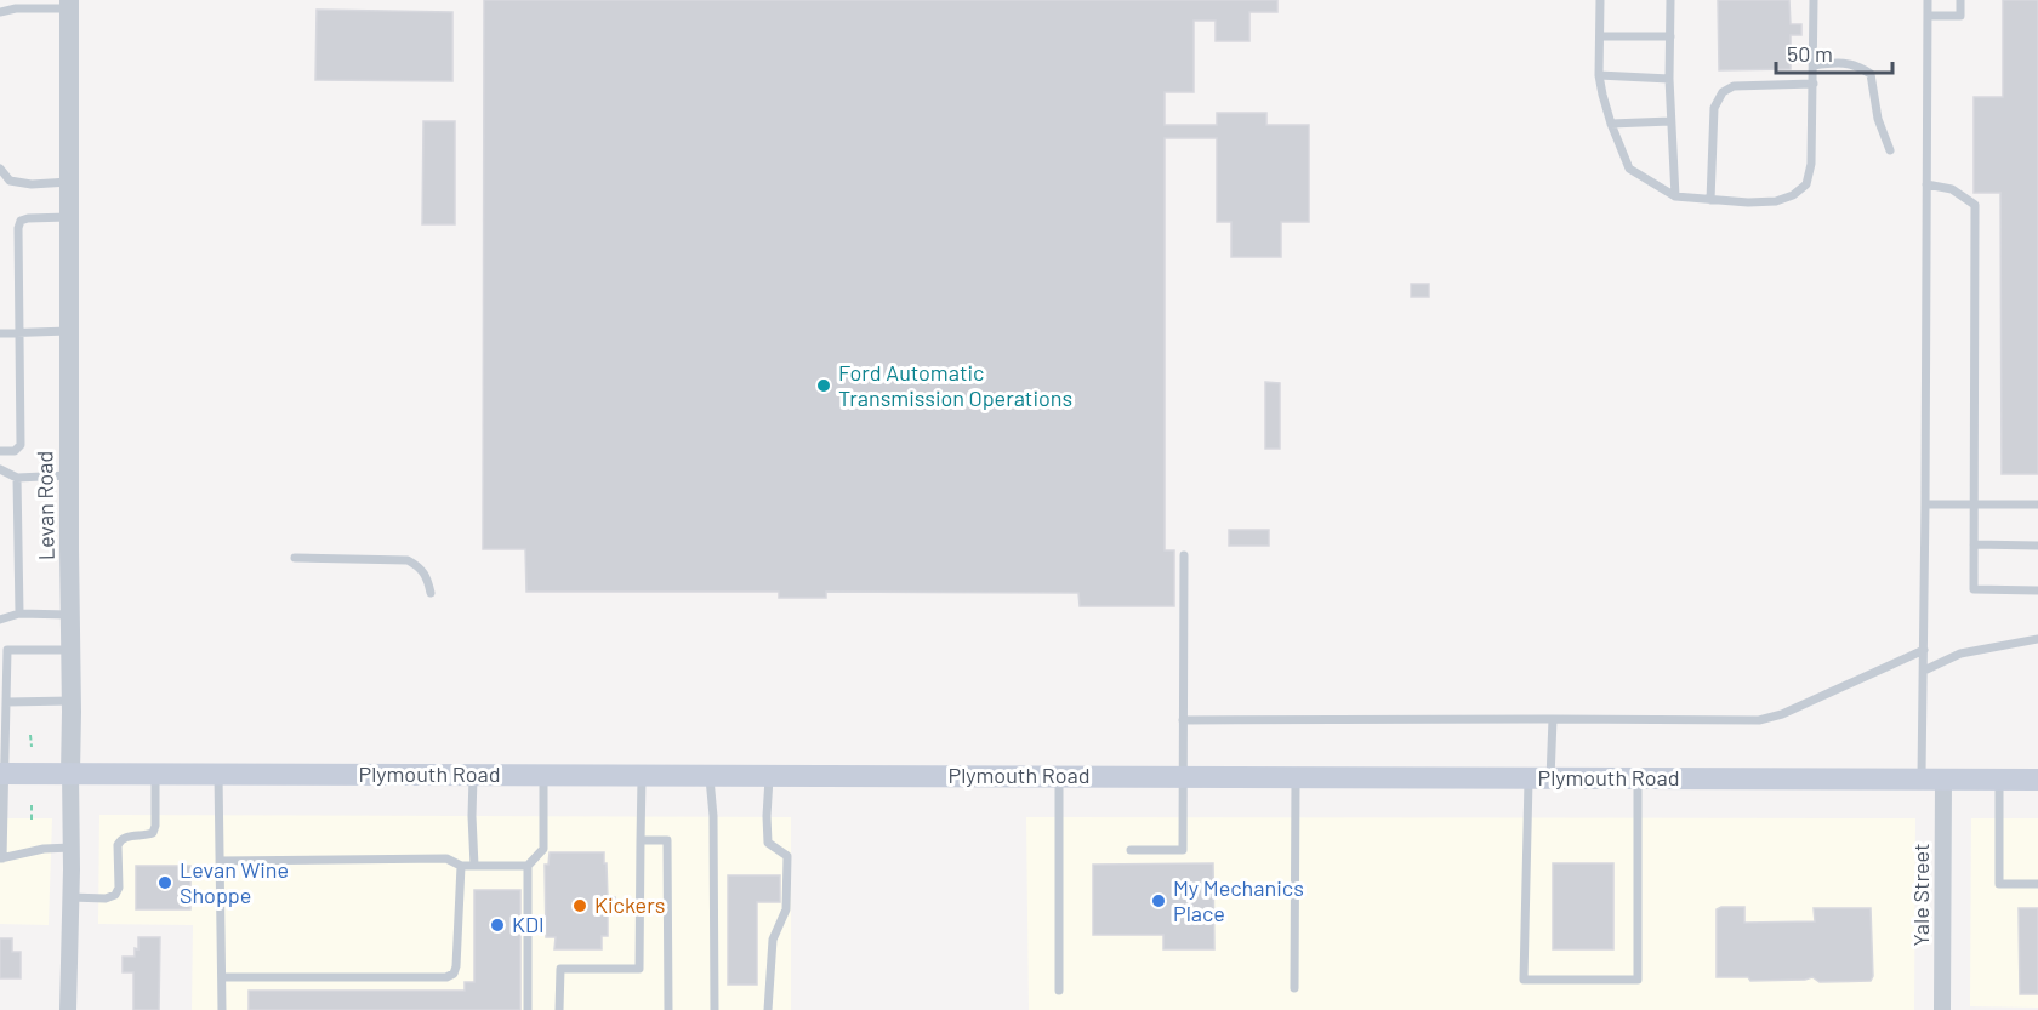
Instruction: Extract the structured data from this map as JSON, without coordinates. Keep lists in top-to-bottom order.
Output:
{
  "streets": {
    "main road": ["Plymouth Road"],
    "street": ["Levan Road", "Yale Street"]
  },
  "crossings": [
    ["Levan Road", "Plymouth Road"],
    ["Plymouth Road", "Yale Street"]
  ],
  "places": [
    "Ford Automatic Transmission Operations",
    "Levan Wine Shoppe",
    "My Mechanics Place",
    "Kickers",
    "KDI"
  ],
  "scale_bar": "50 m"
}
